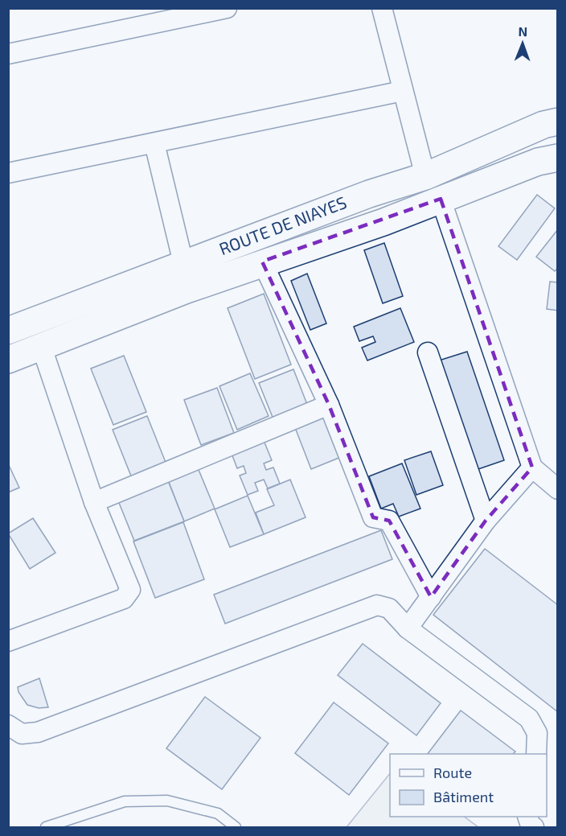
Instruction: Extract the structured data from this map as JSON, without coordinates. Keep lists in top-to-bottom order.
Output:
{
  "streets": {
    "main road": ["ROUTE DE NIAYES"]
  },
  "legend": ["Route", "Bâtiment"],
  "north": "top"
}
